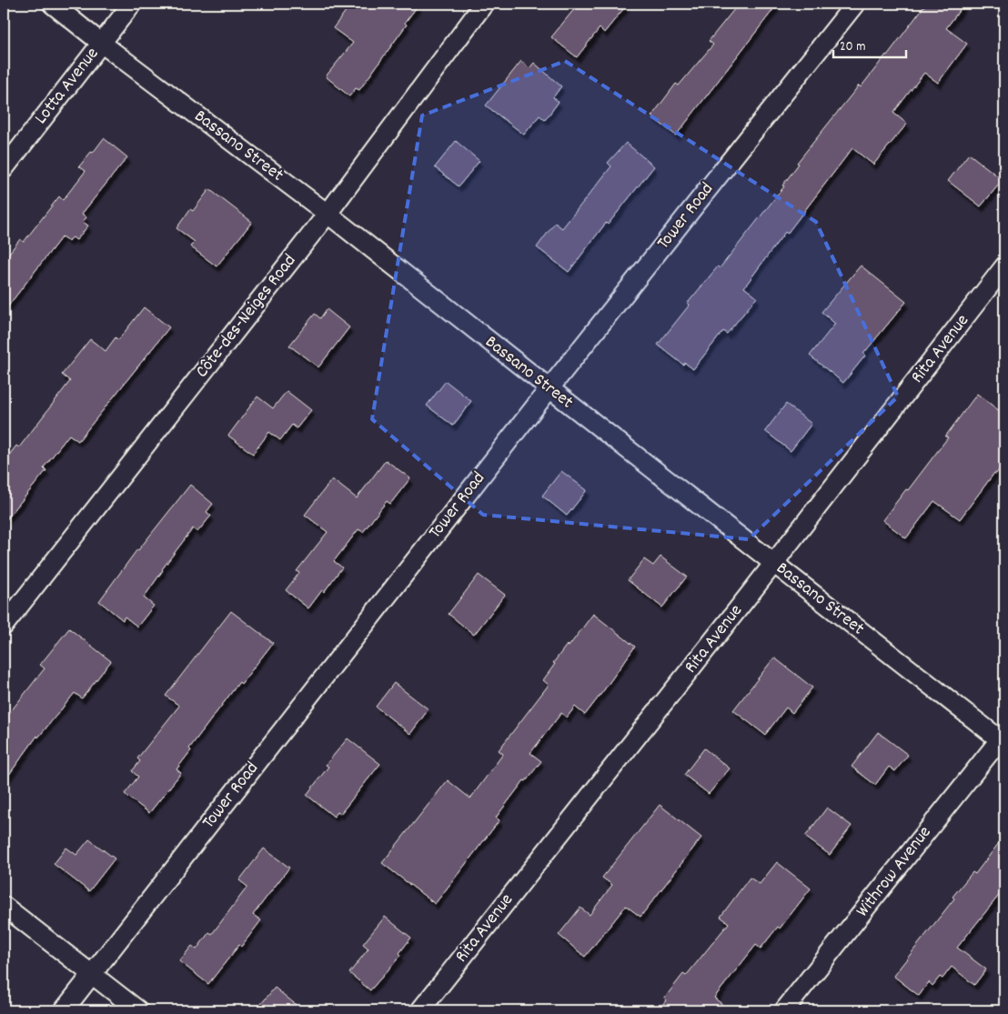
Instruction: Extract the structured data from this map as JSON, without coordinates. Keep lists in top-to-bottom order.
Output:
{
  "streets": {
    "street": [
      "Lotta Avenue",
      "Bassano Street",
      "Tower Road",
      "Côte-des-Neiges Road",
      "Rita Avenue",
      "Withrow Avenue"
    ]
  },
  "crossings": [
    ["Lotta Avenue", "Bassano Street"],
    ["Bassano Street", "Tower Road"],
    ["Bassano Street", "Côte-des-Neiges Road"],
    ["Bassano Street", "Rita Avenue"],
    ["Bassano Street", "Withrow Avenue"]
  ],
  "scale_bar": "20 m"
}
